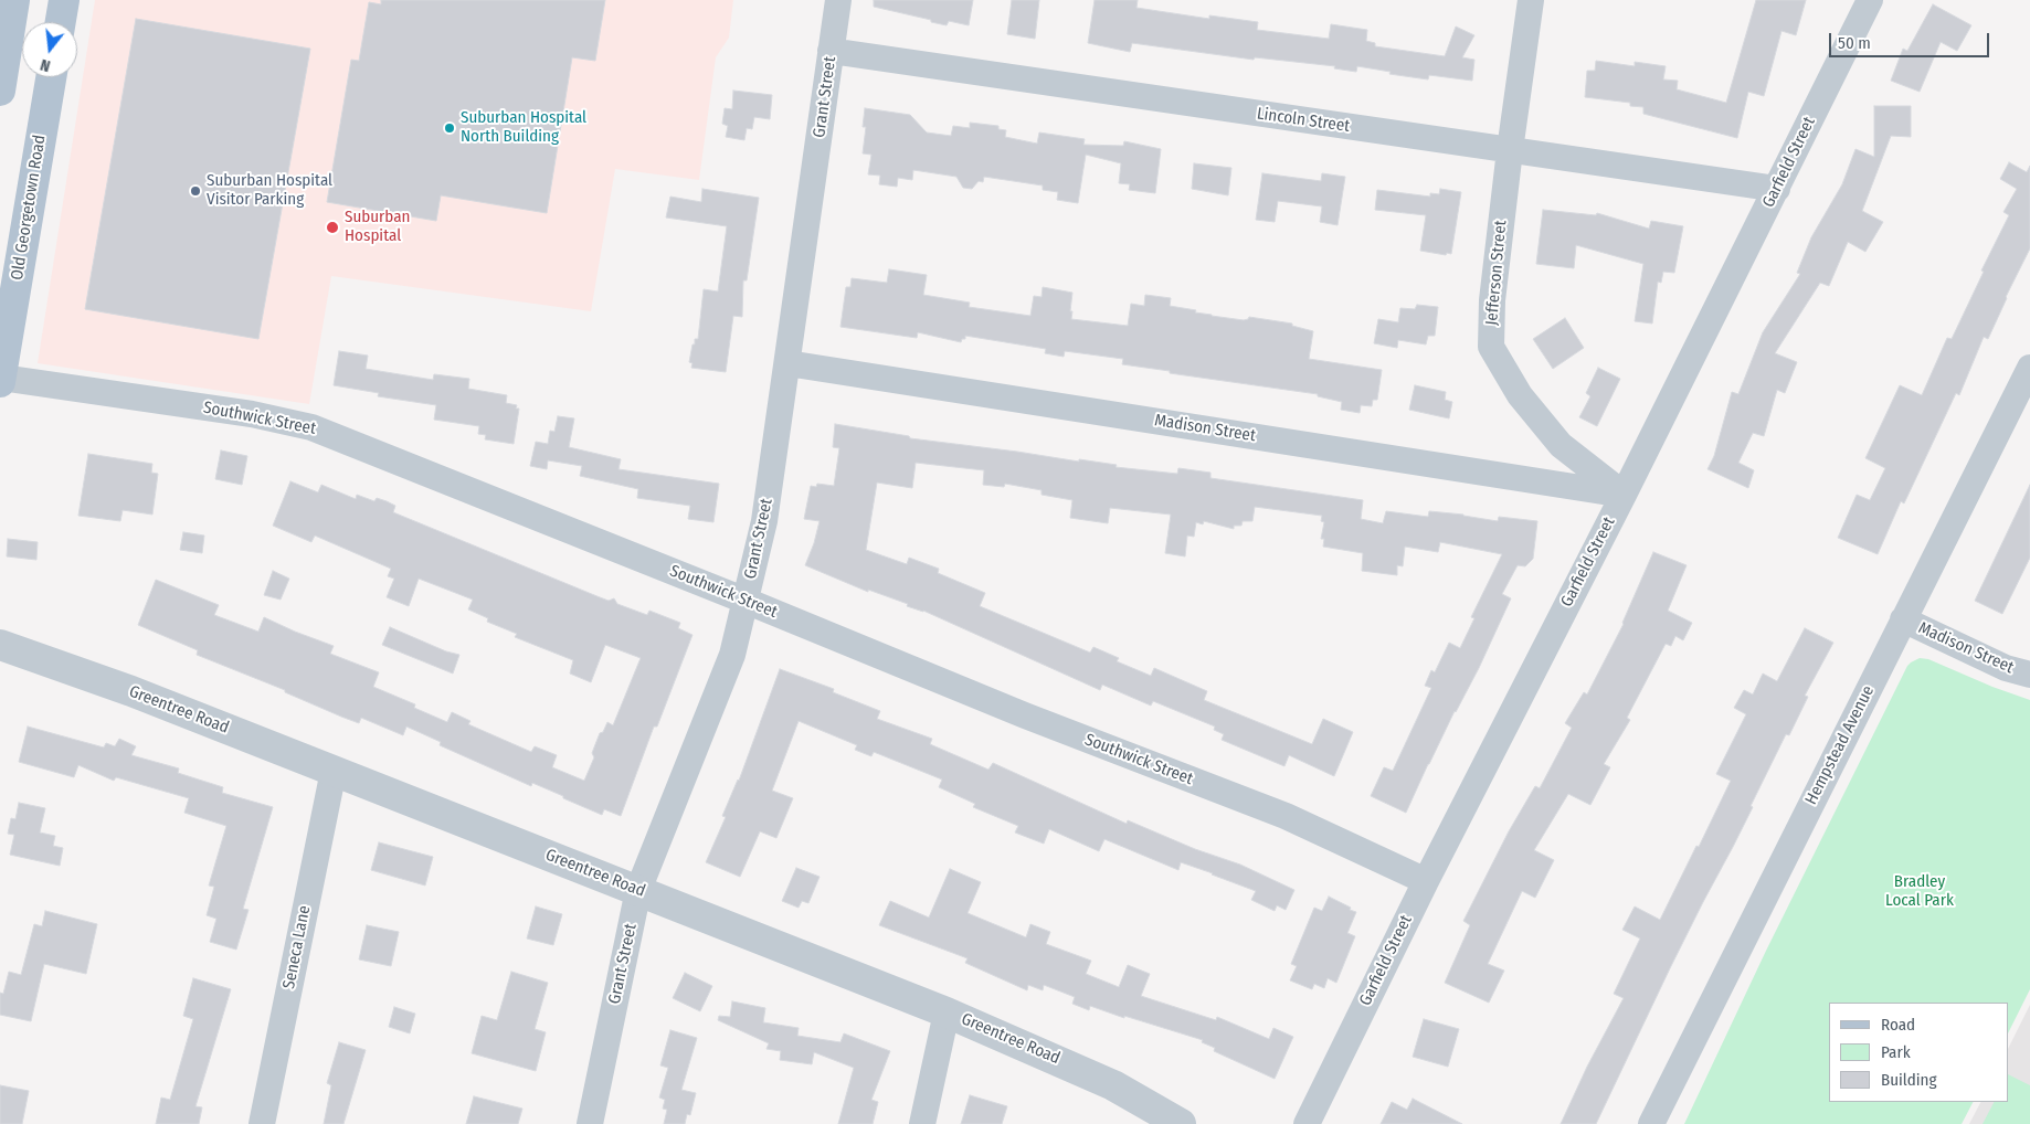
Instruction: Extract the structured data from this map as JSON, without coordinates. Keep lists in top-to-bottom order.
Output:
{
  "streets": {
    "main road": ["Old Georgetown Road"],
    "street": [
      "Grant Street",
      "Lincoln Street",
      "Garfield Street",
      "Jefferson Street",
      "Southwick Street",
      "Madison Street",
      "Greentree Road",
      "Hempstead Avenue",
      "Seneca Lane"
    ]
  },
  "crossings": [
    ["Grant Street", "Lincoln Street"],
    ["Grant Street", "Southwick Street"],
    ["Grant Street", "Madison Street"],
    ["Grant Street", "Greentree Road"],
    ["Lincoln Street", "Garfield Street"],
    ["Lincoln Street", "Jefferson Street"],
    ["Garfield Street", "Jefferson Street"],
    ["Garfield Street", "Southwick Street"],
    ["Garfield Street", "Madison Street"],
    ["Old Georgetown Road", "Southwick Street"],
    ["Jefferson Street", "Madison Street"],
    ["Madison Street", "Hempstead Avenue"],
    ["Greentree Road", "Seneca Lane"]
  ],
  "parks": ["Bradley Local Park"],
  "places": ["Suburban Hospital North Building", "Suburban Hospital Visitor Parking", "Suburban Hospital"],
  "legend": ["Road", "Park", "Building"],
  "scale_bar": "50 m",
  "north": "bottom"
}
